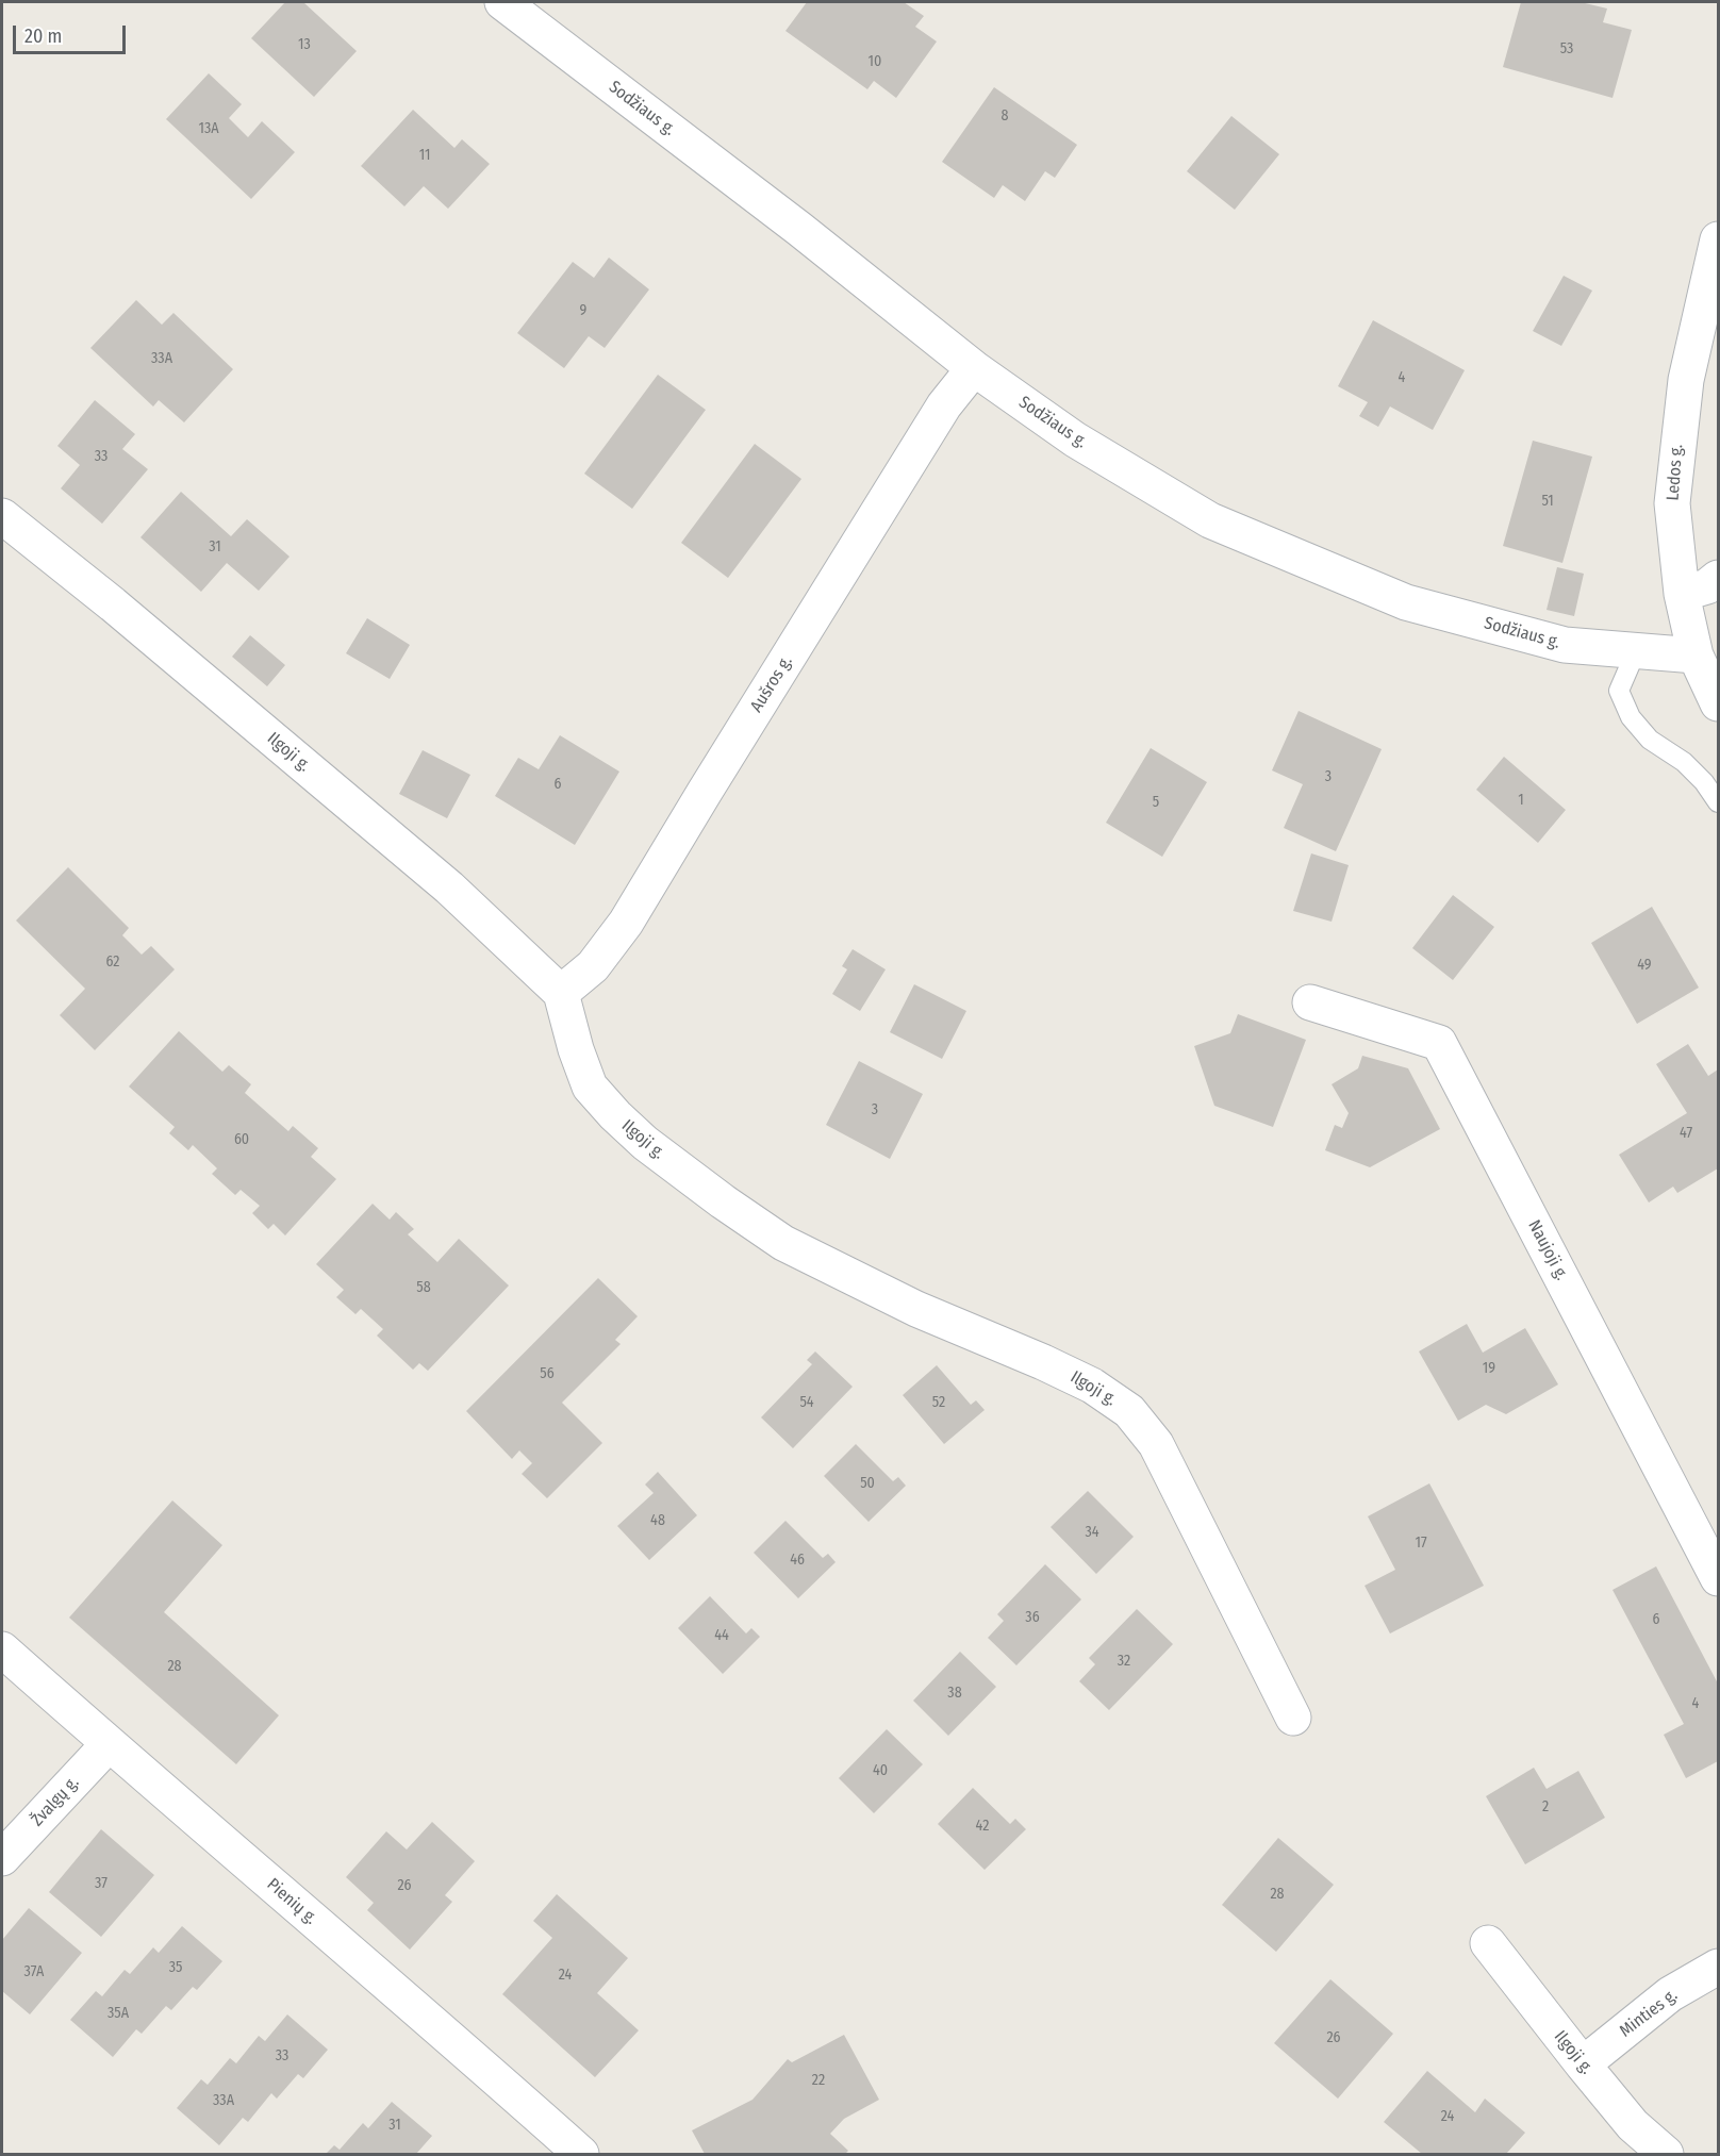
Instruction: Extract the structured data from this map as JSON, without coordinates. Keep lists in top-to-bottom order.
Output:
{
  "streets": {
    "street": [
      "Sodžiaus g.",
      "Ledos g.",
      "Aušros g.",
      "Ilgoji g.",
      "Naujoji g.",
      "Žvalgų g.",
      "Pienių g.",
      "Minties g."
    ]
  },
  "crossings": [
    ["Sodžiaus g.", "Ledos g."],
    ["Sodžiaus g.", "Aušros g."],
    ["Aušros g.", "Ilgoji g."],
    ["Ilgoji g.", "Minties g."],
    ["Žvalgų g.", "Pienių g."]
  ],
  "house_numbers": [
    "13",
    "53",
    "10",
    "8",
    "13A",
    "11",
    "9",
    "33A",
    "4",
    "33",
    "51",
    "31",
    "3",
    "6",
    "1",
    "5",
    "62",
    "49",
    "3",
    "47",
    "60",
    "58",
    "19",
    "56",
    "54",
    "52",
    "50",
    "48",
    "34",
    "17",
    "46",
    "36",
    "6",
    "44",
    "32",
    "28",
    "38",
    "4",
    "40",
    "2",
    "42",
    "37",
    "26",
    "28",
    "35",
    "37A",
    "24",
    "35A",
    "26",
    "33",
    "22",
    "33A",
    "24",
    "31"
  ],
  "scale_bar": "20 m"
}
